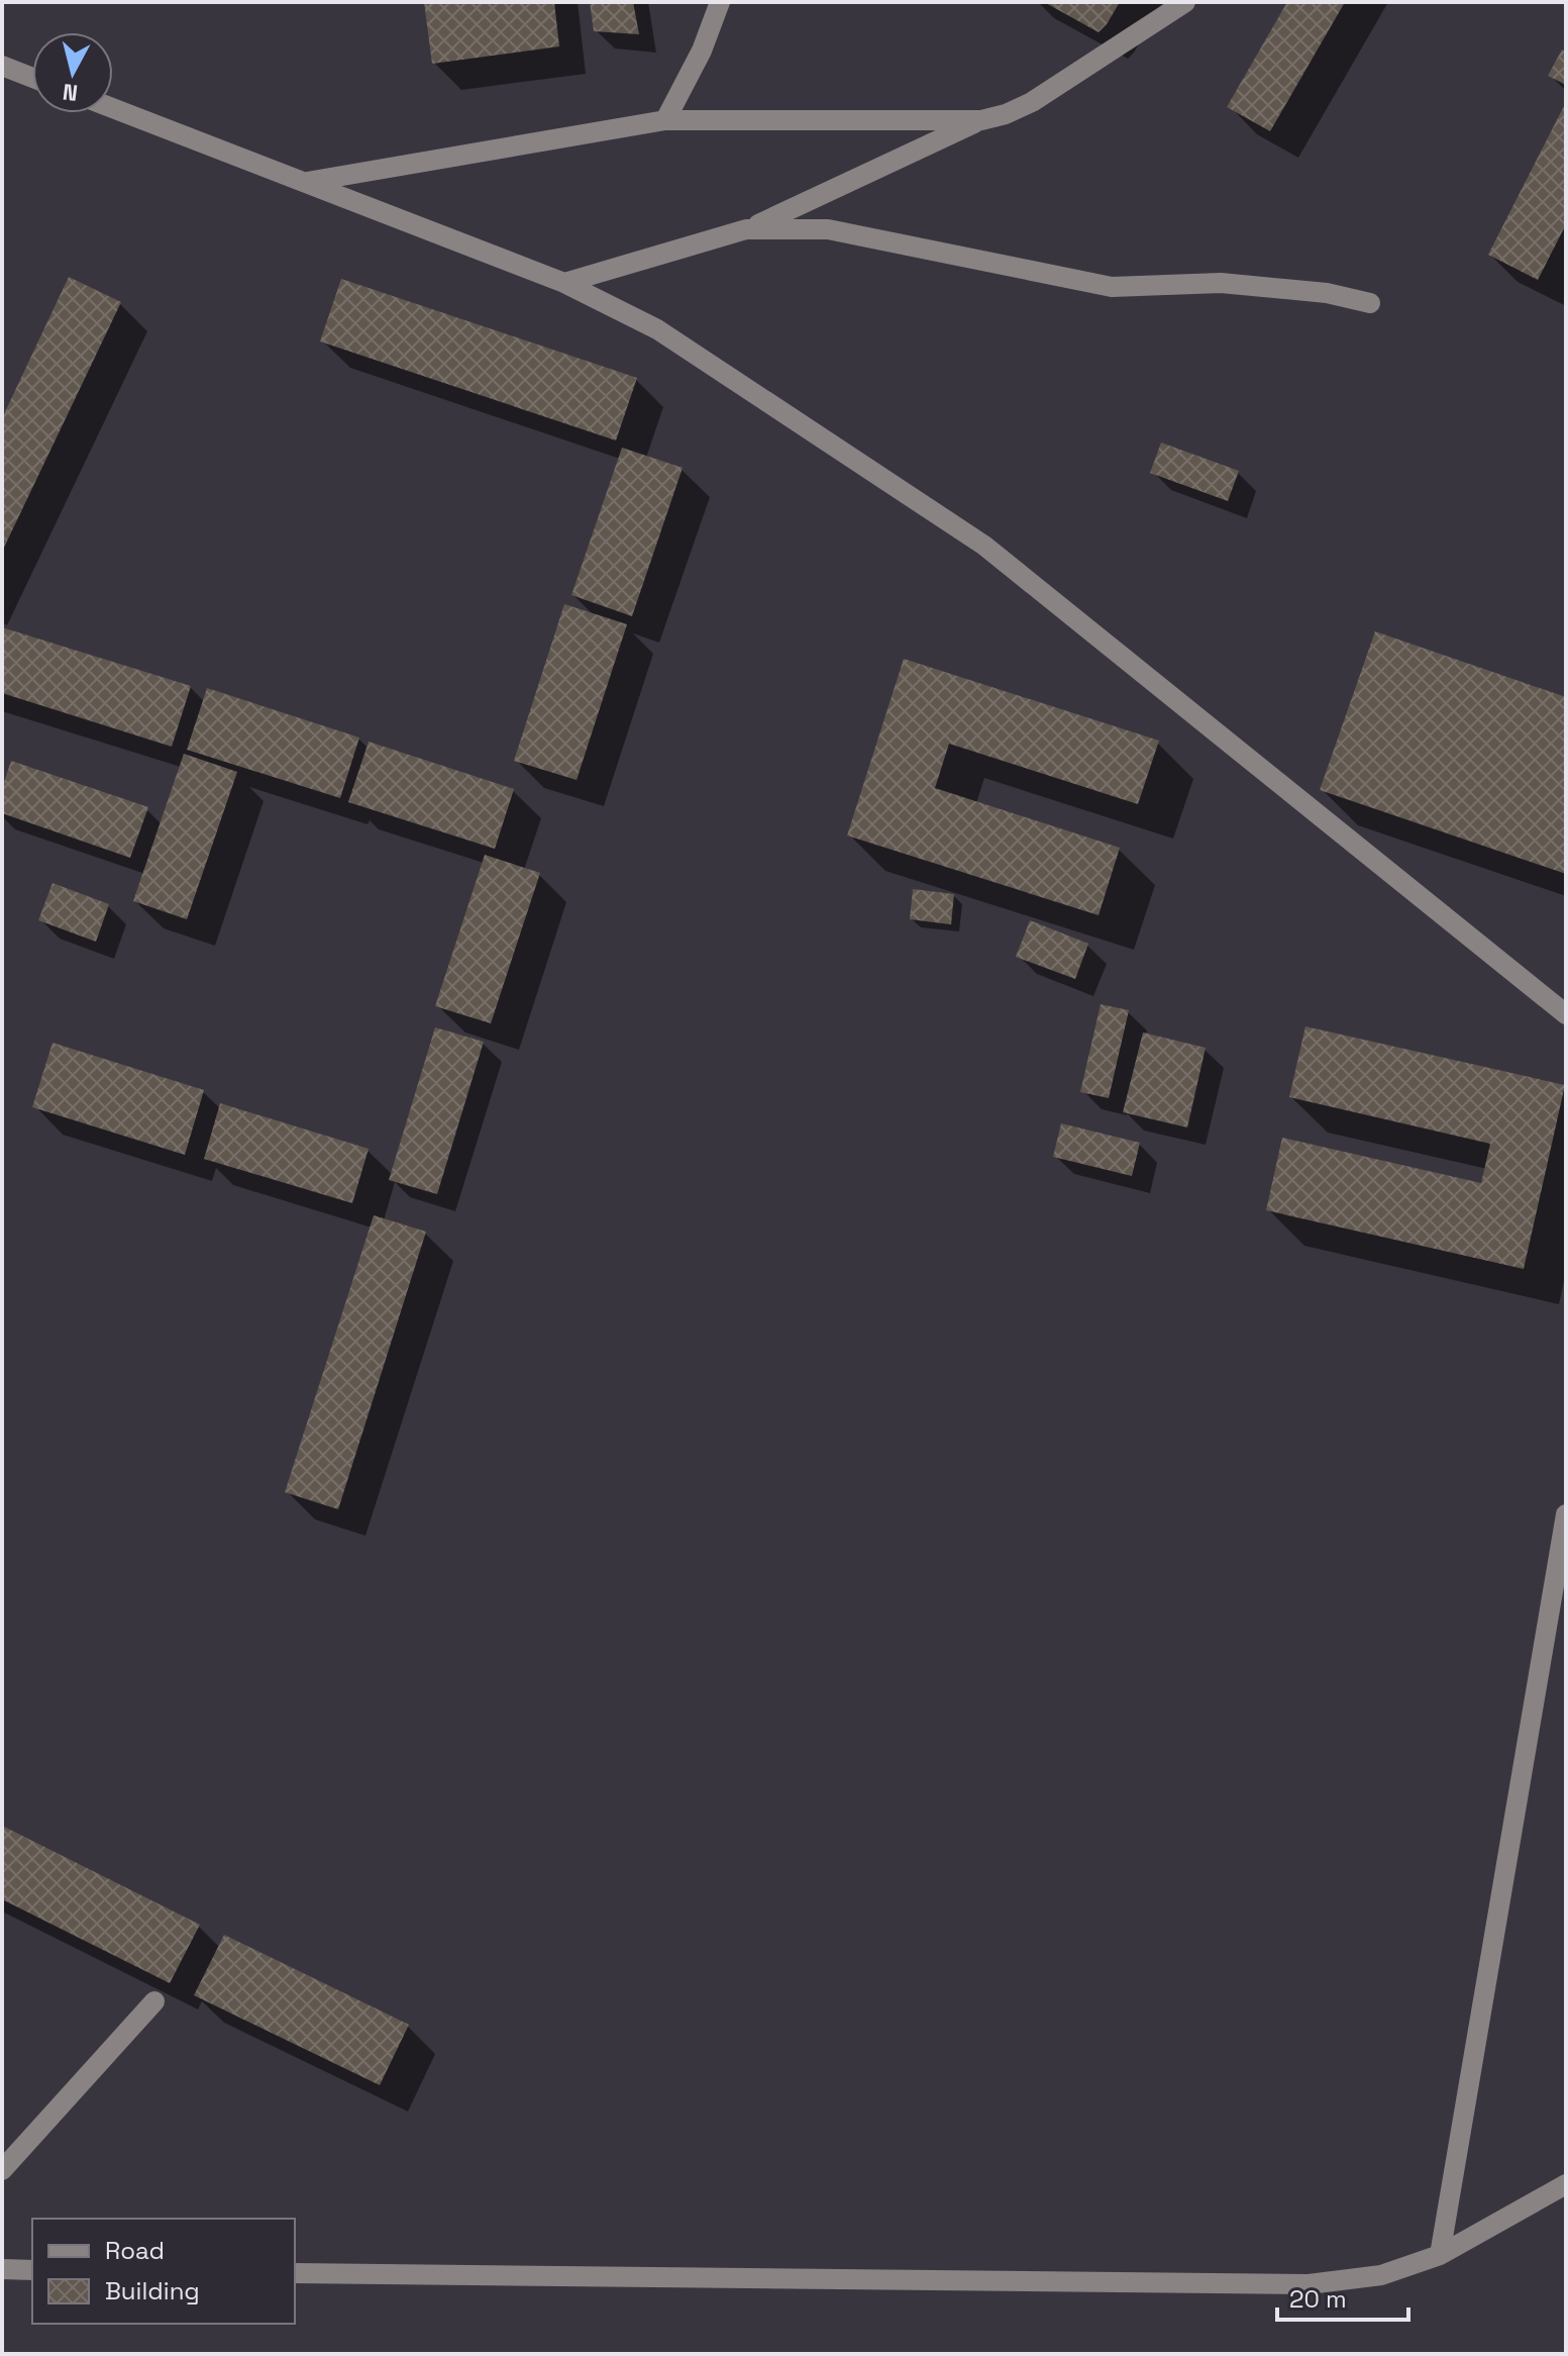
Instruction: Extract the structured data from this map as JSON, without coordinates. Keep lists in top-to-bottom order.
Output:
{
  "legend": ["Road", "Building"],
  "scale_bar": "20 m",
  "north": "bottom"
}
